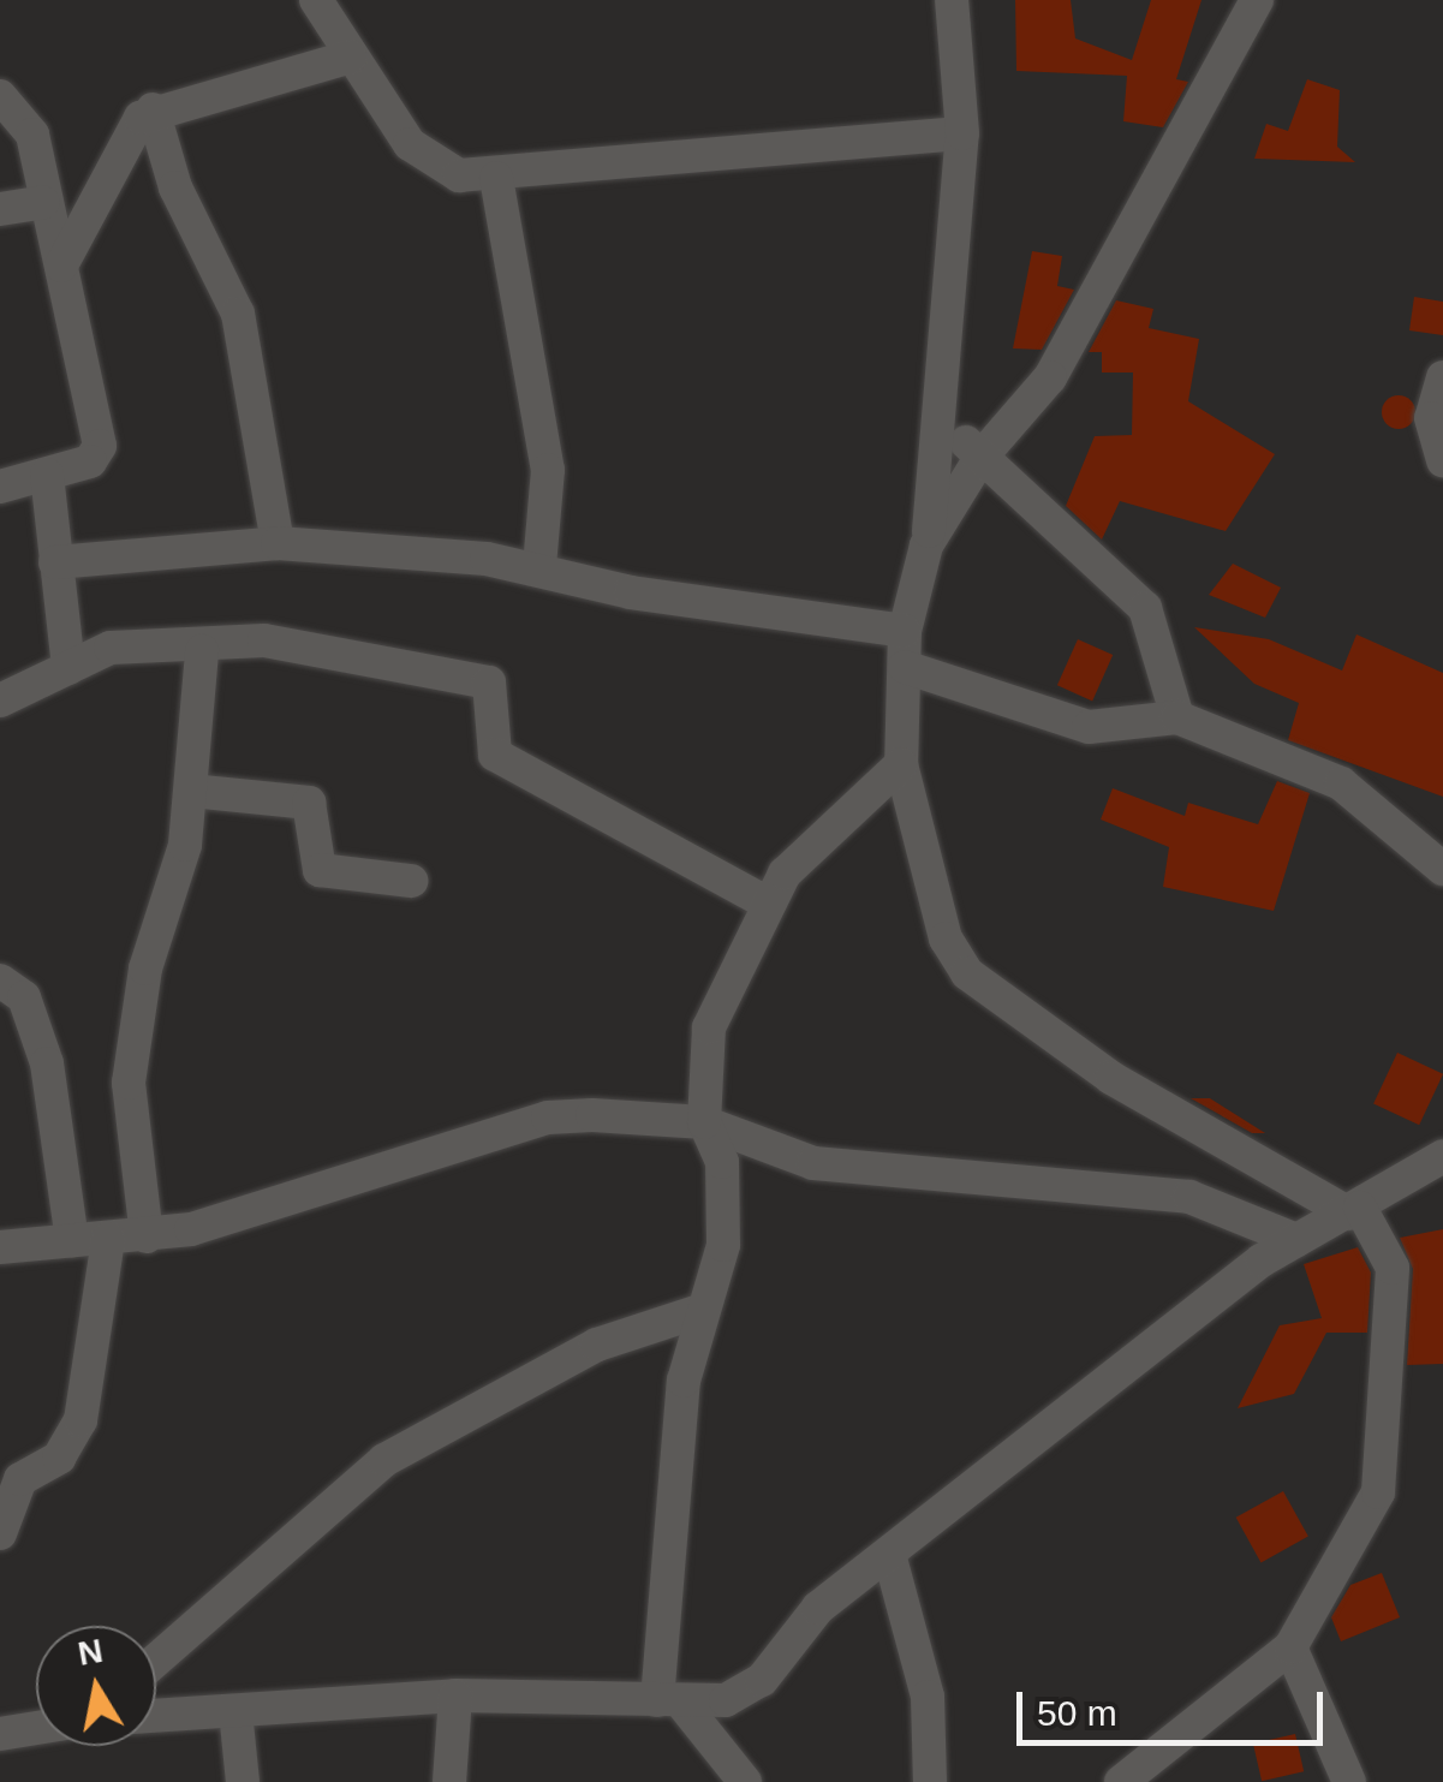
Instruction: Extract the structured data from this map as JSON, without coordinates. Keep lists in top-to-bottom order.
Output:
{
  "scale_bar": "50 m",
  "north": "top"
}
